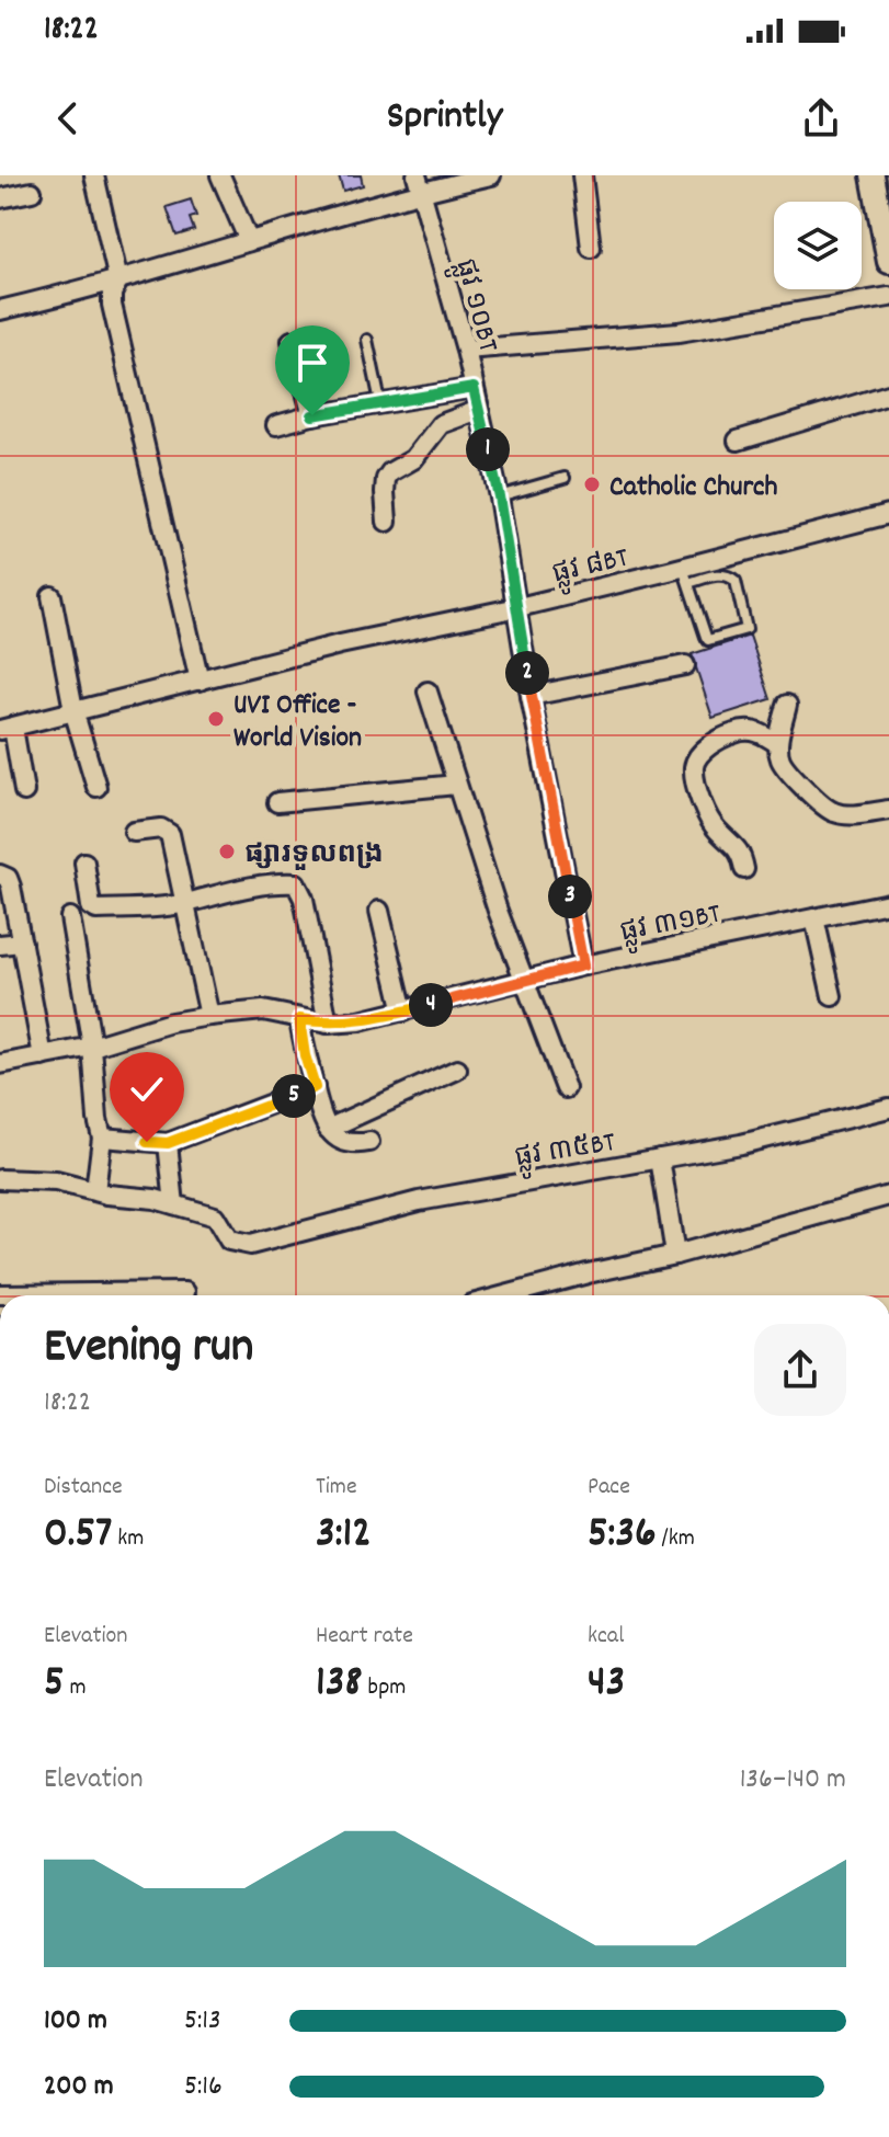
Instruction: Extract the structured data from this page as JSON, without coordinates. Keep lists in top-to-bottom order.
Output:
{
  "streets": {
    "street": [
      "ផ្លូវ ១០BT",
      "ផ្លូវ ៨BT",
      "ផ្លូវ ៣១BT",
      "ផ្លូវ ៣៥BT"
    ]
  },
  "crossings": [
    ["ផ្លូវ ១០BT", "ផ្លូវ ៨BT"],
    ["ផ្លូវ ១០BT", "ផ្លូវ ៣១BT"]
  ],
  "places": ["Catholic Church", "UVI Office - World Vision", "ផ្សារទួលពង្រ"],
  "page": {
    "status": "18:22",
    "header": "Sprintly",
    "pins": [
      "1",
      "2",
      "3",
      "4",
      "5"
    ],
    "heading": ["Evening run", "18:22"],
    "stats": [
      ["Distance", "0.57 km"],
      ["Time", "3:12"],
      ["Pace", "5:36 /km"],
      ["Elevation", "5 m"],
      ["Heart rate", "138 bpm"],
      ["kcal", "43"]
    ],
    "chart": ["Elevation", "136–140 m"],
    "list": [
      {
        "name": "100 m",
        "note": "5:13"
      },
      {
        "name": "200 m",
        "note": "5:16"
      }
    ]
  }
}
